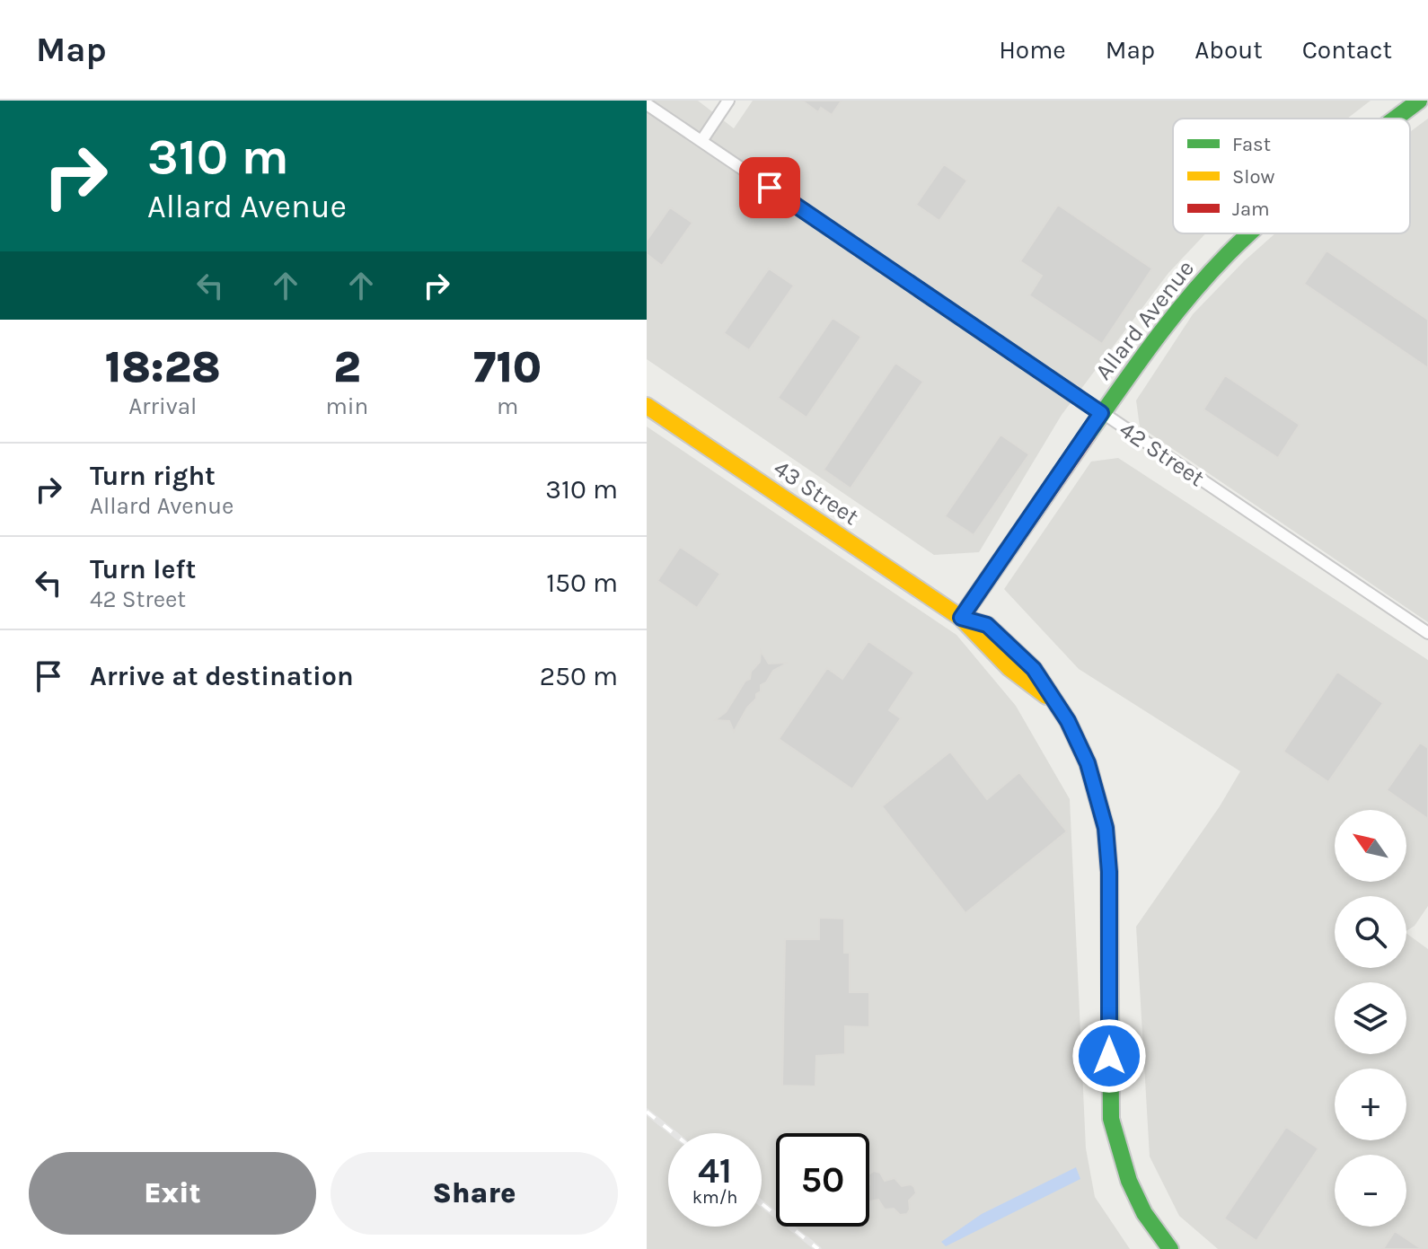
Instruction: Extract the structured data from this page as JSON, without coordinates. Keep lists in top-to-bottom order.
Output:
{
  "streets": {
    "main road": ["Allard Avenue", "43 Street"],
    "street": ["42 Street"]
  },
  "crossings": [
    ["Allard Avenue", "42 Street"],
    ["Allard Avenue", "43 Street"]
  ],
  "legend": ["Fast", "Slow", "Jam"],
  "north": "top left",
  "page": {
    "header": "Map",
    "nav": [
      "Home",
      "Map",
      "About",
      "Contact"
    ],
    "turn": ["310 m", "Allard Avenue"],
    "eta": [
      "18:28",
      "Arrival",
      "2",
      "min",
      "710",
      "m"
    ],
    "list": [
      {
        "name": "Turn right",
        "note": "Allard Avenue",
        "value": "310 m"
      },
      {
        "name": "Turn left",
        "note": "42 Street",
        "value": "150 m"
      },
      {
        "name": "Arrive at destination",
        "value": "250 m"
      }
    ],
    "map_buttons": ["+", "−"],
    "speed": "41 km/h",
    "limit": "50",
    "buttons": ["Exit", "Share"]
  }
}
